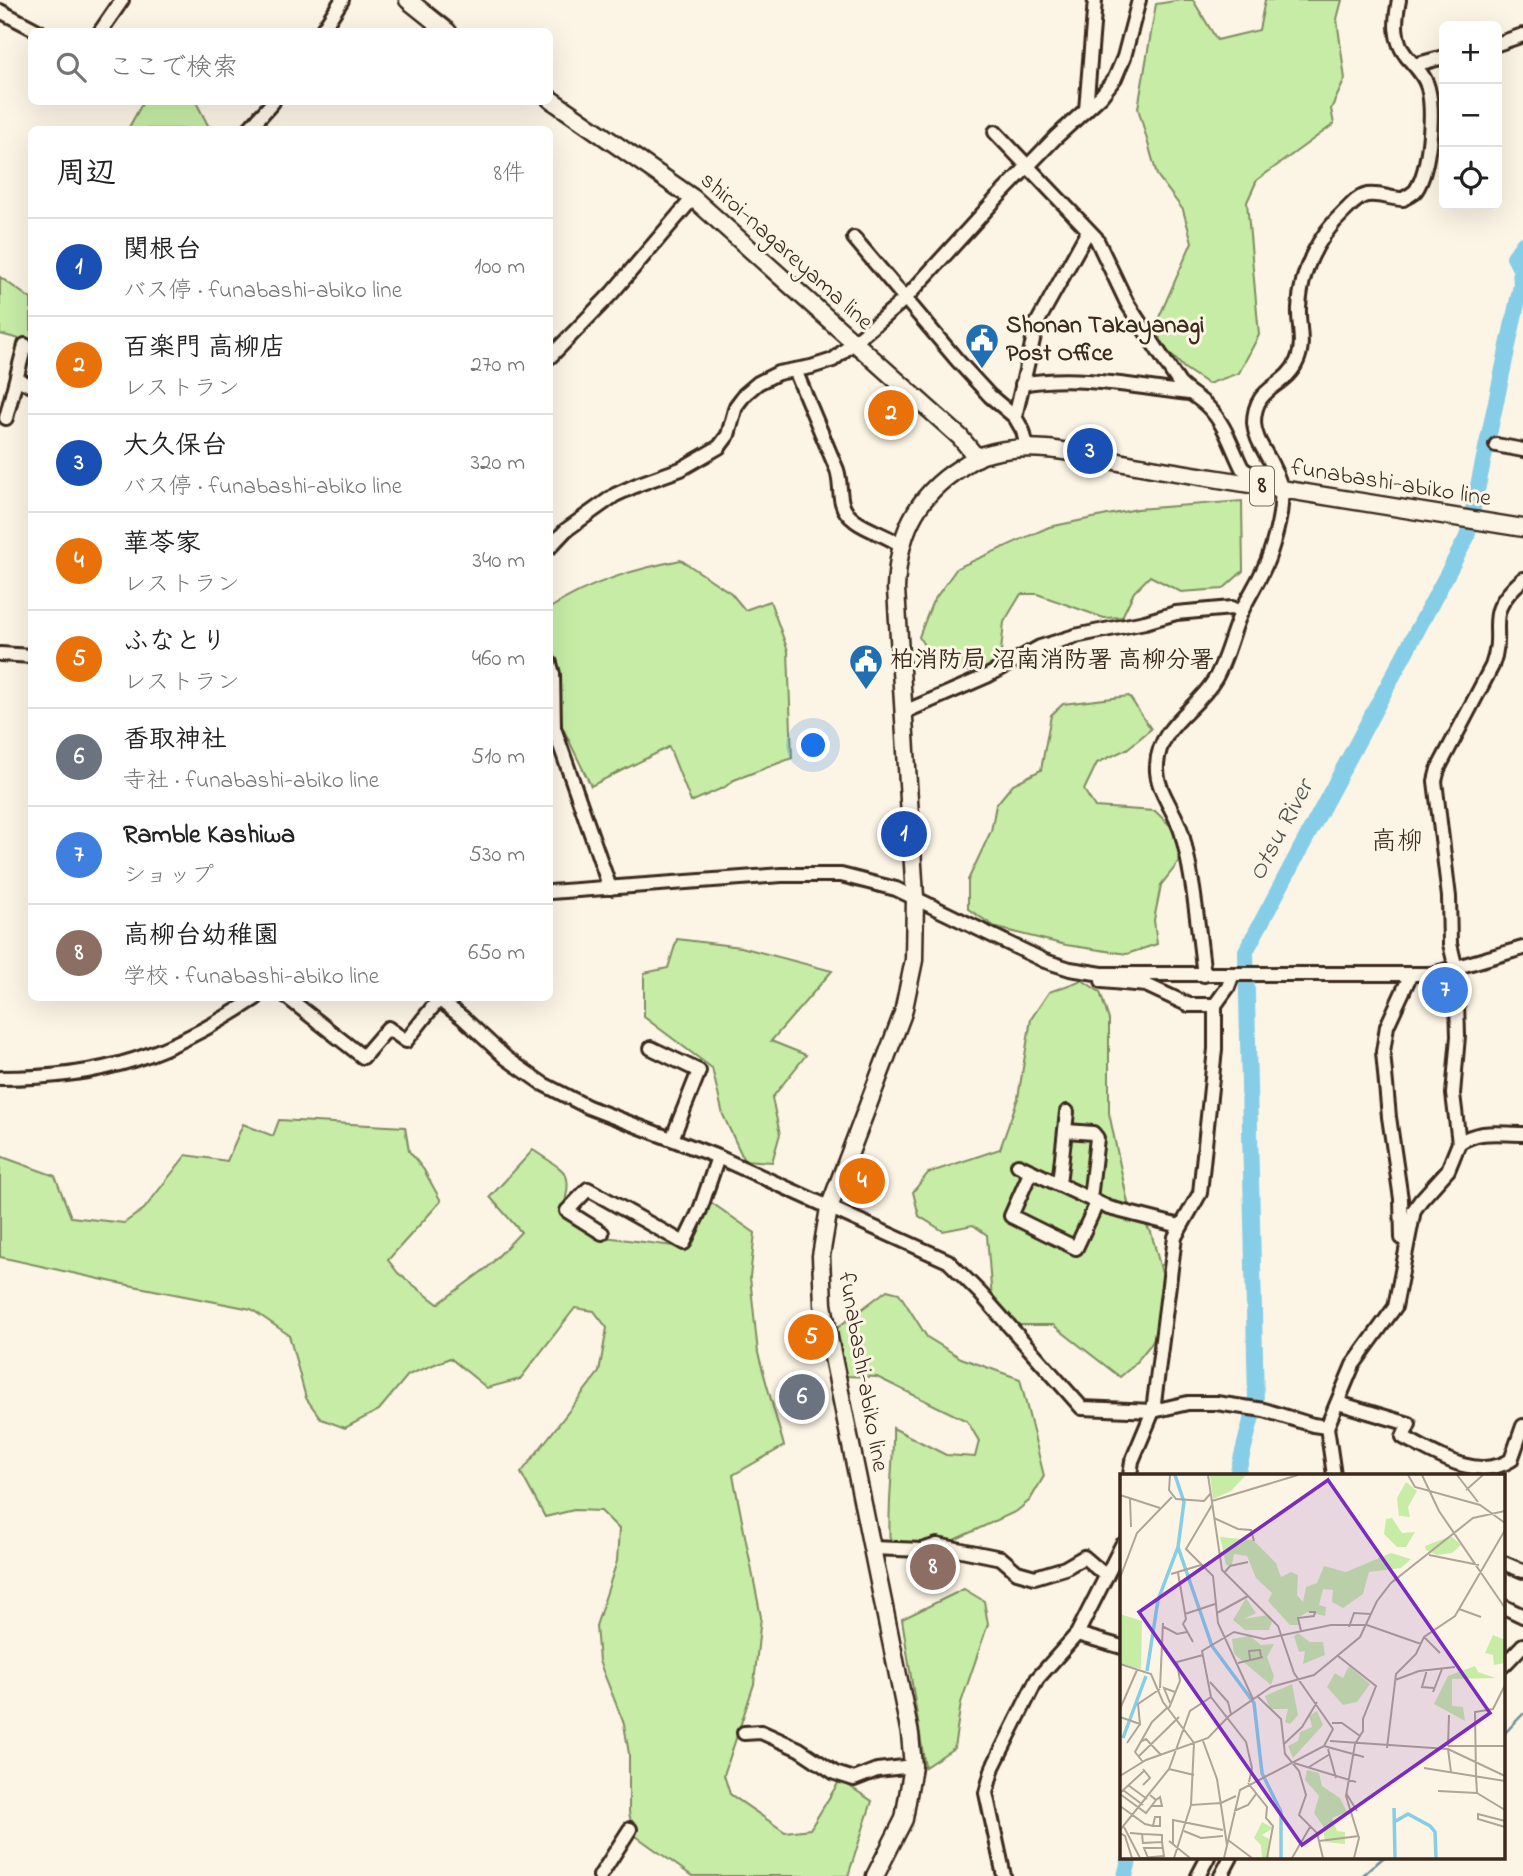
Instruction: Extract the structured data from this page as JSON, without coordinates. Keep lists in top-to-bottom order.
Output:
{
  "streets": {
    "main road": ["shiroi-nagareyama line", "funabashi-abiko line", "8"]
  },
  "crossings": [
    ["shiroi-nagareyama line", "funabashi-abiko line"]
  ],
  "districts": ["高柳"],
  "water": ["Otsu River"],
  "places": {
    "public building": ["Shonan Takayanagi Post Office", "柏消防局 沼南消防署 高柳分署"]
  },
  "page": {
    "map_buttons": ["+", "−"],
    "search": "ここで検索",
    "heading": ["周辺", "8件"],
    "list": [
      {
        "mark": "1",
        "name": "関根台",
        "note": "バス停 · funabashi-abiko line",
        "value": "100 m"
      },
      {
        "mark": "2",
        "name": "百楽門 高柳店",
        "note": "レストラン",
        "value": "270 m"
      },
      {
        "mark": "3",
        "name": "大久保台",
        "note": "バス停 · funabashi-abiko line",
        "value": "320 m"
      },
      {
        "mark": "4",
        "name": "華苓家",
        "note": "レストラン",
        "value": "340 m"
      },
      {
        "mark": "5",
        "name": "ふなとり",
        "note": "レストラン",
        "value": "460 m"
      },
      {
        "mark": "6",
        "name": "香取神社",
        "note": "寺社 · funabashi-abiko line",
        "value": "510 m"
      },
      {
        "mark": "7",
        "name": "Ramble Kashiwa",
        "note": "ショップ",
        "value": "530 m"
      },
      {
        "mark": "8",
        "name": "高柳台幼稚園",
        "note": "学校 · funabashi-abiko line",
        "value": "650 m"
      }
    ],
    "pins": [
      "2",
      "3",
      "1",
      "7",
      "4",
      "5",
      "6",
      "8"
    ]
  }
}
